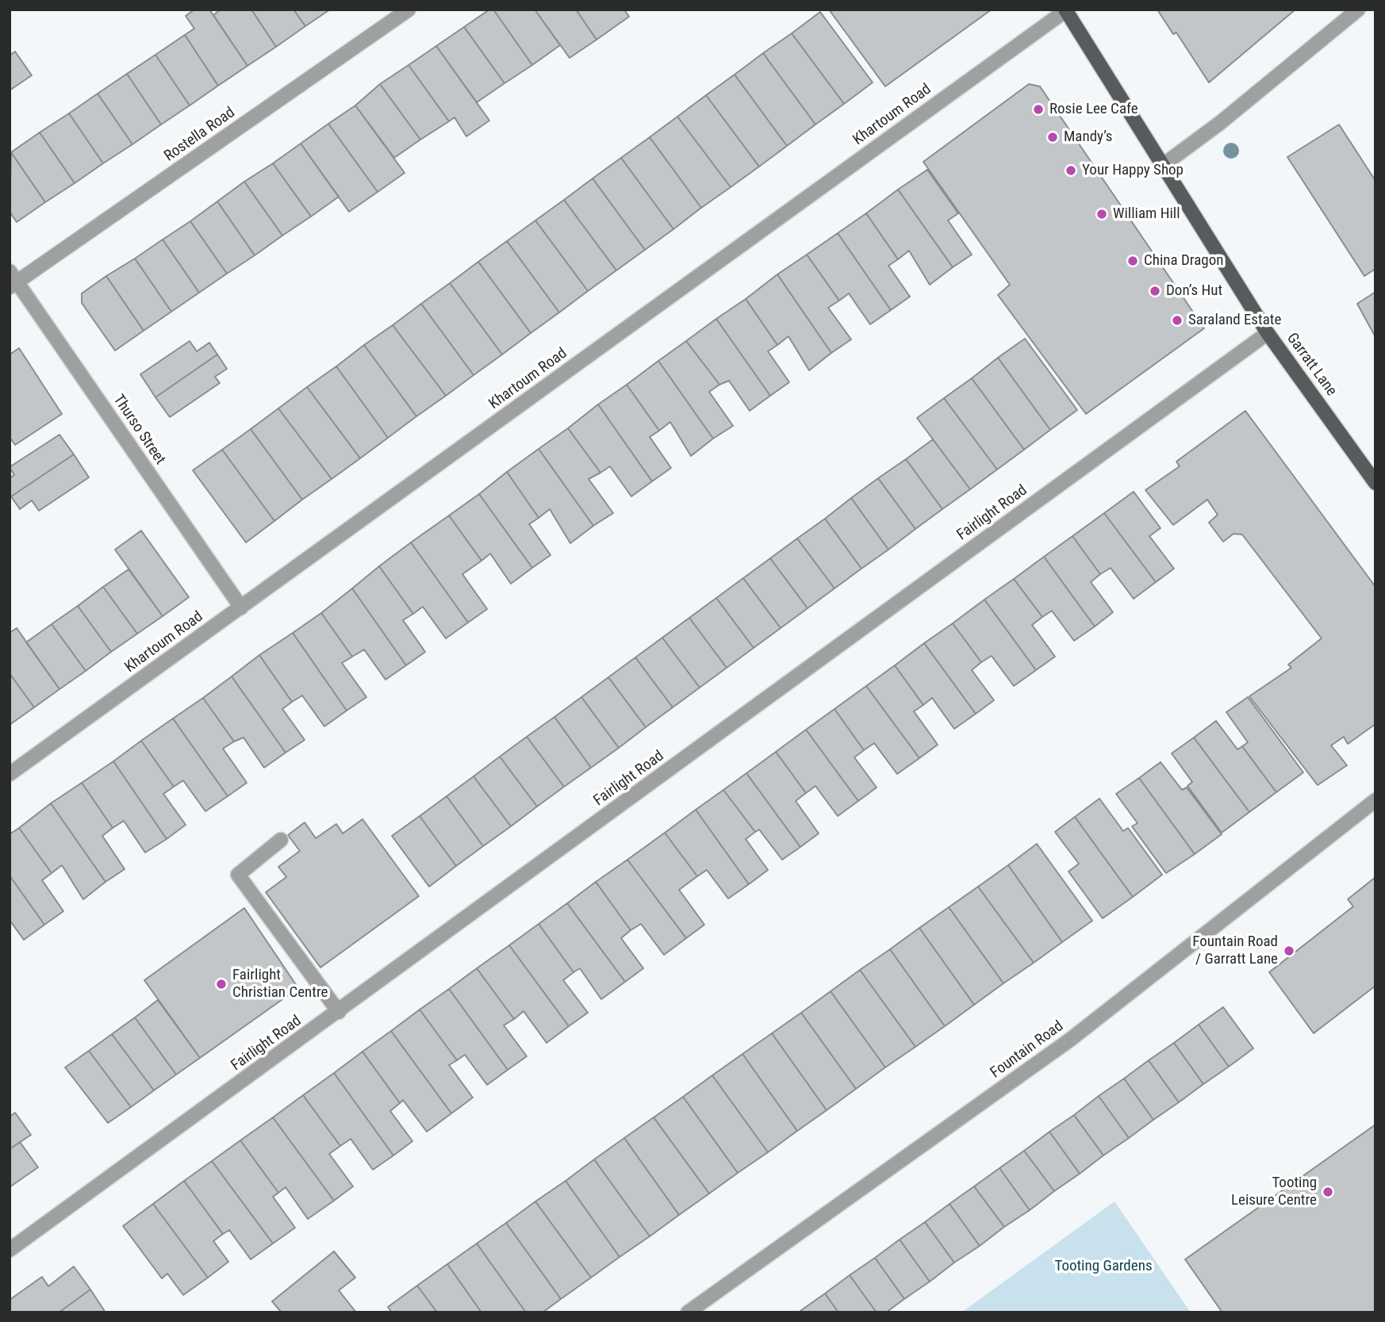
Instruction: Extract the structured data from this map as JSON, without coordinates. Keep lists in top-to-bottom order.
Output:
{
  "streets": {
    "main road": ["Garratt Lane"],
    "street": [
      "Khartoum Road",
      "Rostella Road",
      "Thurso Street",
      "Fairlight Road",
      "Fountain Road"
    ]
  },
  "crossings": [
    ["Khartoum Road", "Garratt Lane"],
    ["Khartoum Road", "Thurso Street"],
    ["Rostella Road", "Thurso Street"],
    ["Garratt Lane", "Fairlight Road"]
  ],
  "parks": ["Tooting Gardens"],
  "places": [
    "Rosie Lee Cafe",
    "Mandy’s",
    "Your Happy Shop",
    "William Hill",
    "China Dragon",
    "Don’s Hut",
    "Saraland Estate",
    "Fountain Road / Garratt Lane",
    "Fairlight Christian Centre",
    "Tooting Leisure Centre"
  ]
}
